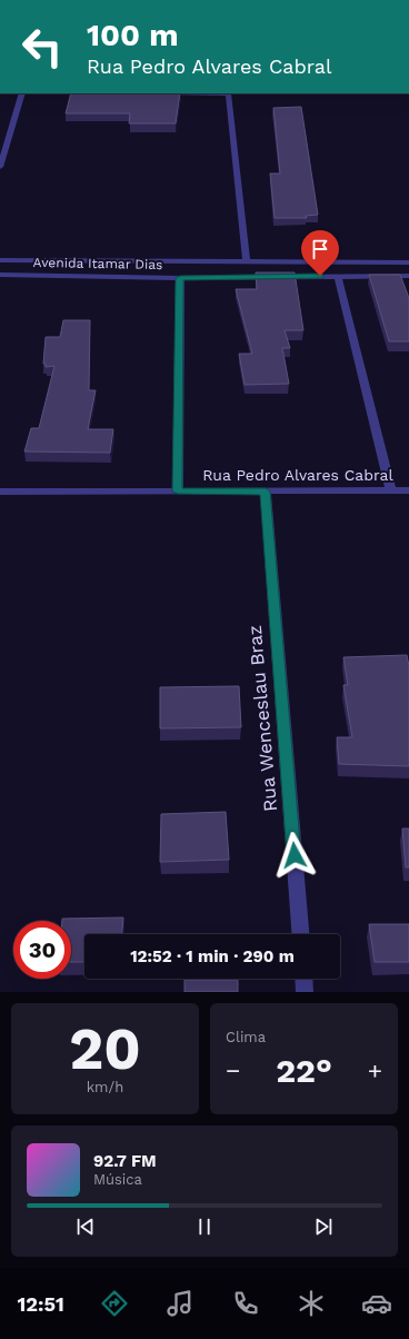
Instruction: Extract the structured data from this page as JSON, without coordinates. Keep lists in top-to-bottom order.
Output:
{
  "streets": {
    "street": ["Avenida Itamar Dias", "Rua Pedro Alvares Cabral", "Rua Wenceslau Braz"]
  },
  "crossings": [
    ["Rua Pedro Alvares Cabral", "Rua Wenceslau Braz"]
  ],
  "page": {
    "turn": ["100 m", "Rua Pedro Alvares Cabral"],
    "limit": "30",
    "trip": "12:52 · 1 min · 290 m",
    "tile": [
      ["20", "km/h"],
      "Clima"
    ],
    "heat": ["−", "22°", "+"],
    "song": ["92.7 FM", "Música"],
    "tabs": "12:51"
  }
}
